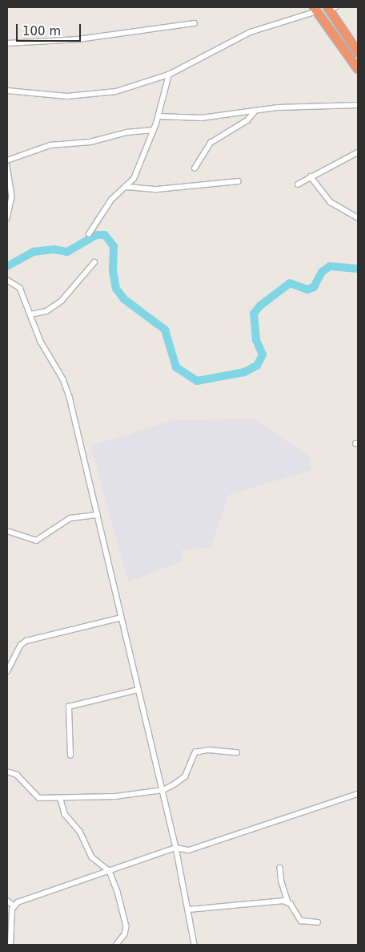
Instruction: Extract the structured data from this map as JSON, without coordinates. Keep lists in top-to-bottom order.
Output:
{
  "scale_bar": "100 m"
}
